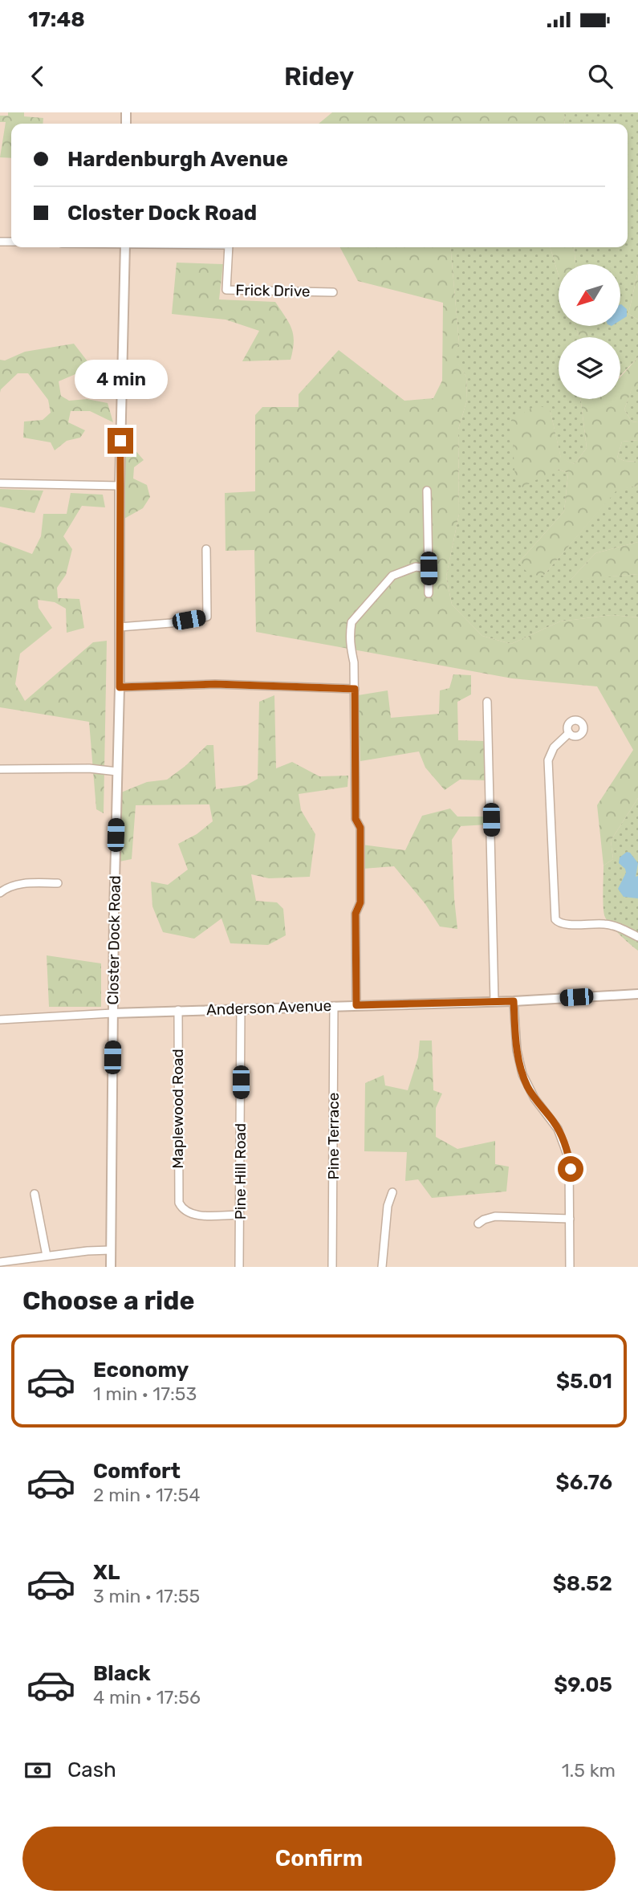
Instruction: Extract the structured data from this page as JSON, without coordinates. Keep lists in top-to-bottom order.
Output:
{
  "streets": {
    "main road": ["Closter Dock Road", "Anderson Avenue"],
    "street": [
      "Frick Drive",
      "Maplewood Road",
      "Pine Terrace",
      "Pine Hill Road"
    ]
  },
  "crossings": [
    ["Closter Dock Road", "Anderson Avenue"],
    ["Anderson Avenue", "Maplewood Road"],
    ["Anderson Avenue", "Pine Terrace"],
    ["Anderson Avenue", "Pine Hill Road"],
    ["Maplewood Road", "Pine Hill Road"]
  ],
  "north": "bottom left",
  "page": {
    "status": "17:48",
    "header": "Ridey",
    "banner": ["Hardenburgh Avenue", "Closter Dock Road"],
    "bubble": "4 min",
    "heading": "Choose a ride",
    "list": [
      {
        "name": "Economy",
        "note": "1 min · 17:53",
        "value": "$5.01"
      },
      {
        "name": "Comfort",
        "note": "2 min · 17:54",
        "value": "$6.76"
      },
      {
        "name": "XL",
        "note": "3 min · 17:55",
        "value": "$8.52"
      },
      {
        "name": "Black",
        "note": "4 min · 17:56",
        "value": "$9.05"
      }
    ],
    "pay": ["Cash", "1.5 km"],
    "buttons": "Confirm"
  }
}
